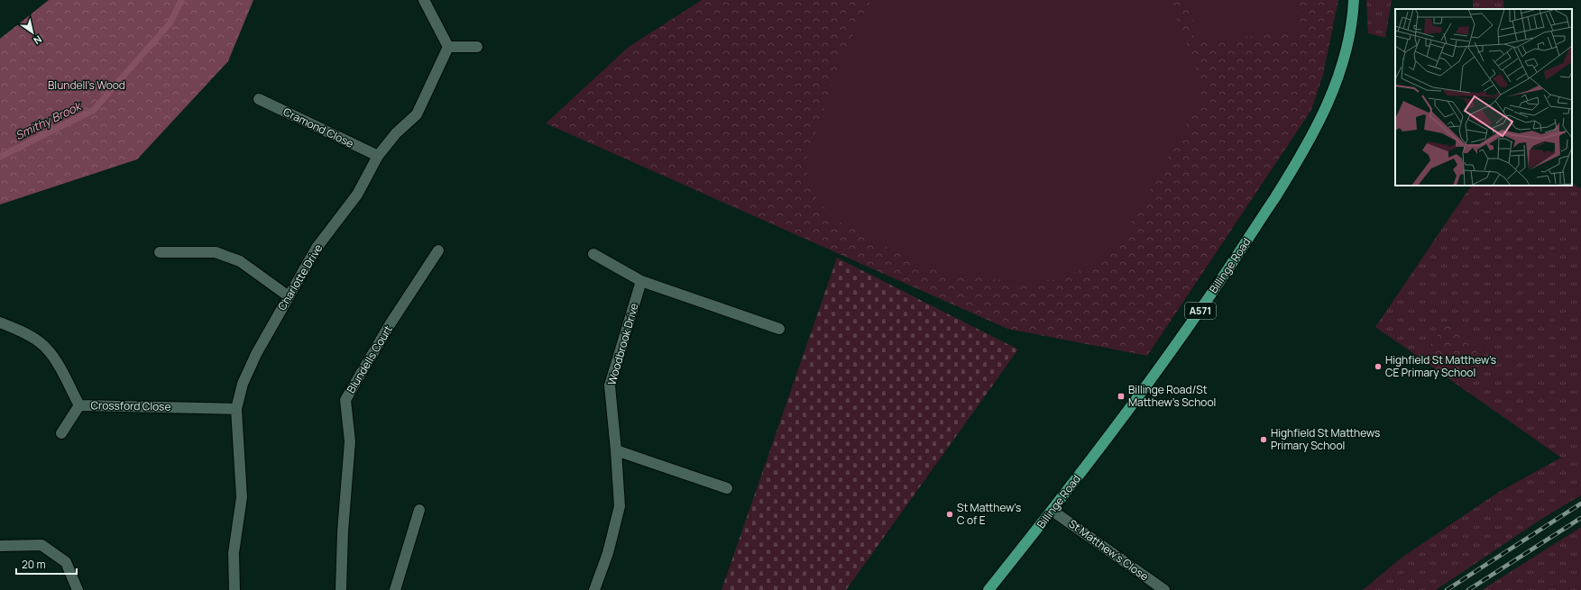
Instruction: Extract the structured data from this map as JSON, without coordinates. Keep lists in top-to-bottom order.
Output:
{
  "streets": {
    "main road": ["Billinge Road", "A571"],
    "street": [
      "Cramond Close",
      "Charlotte Drive",
      "Woodbrook Drive",
      "Blundells Court",
      "Crossford Close",
      "St Matthew's Close"
    ]
  },
  "crossings": [
    ["Cramond Close", "Charlotte Drive"],
    ["Billinge Road", "St Matthew's Close"],
    ["Charlotte Drive", "Crossford Close"]
  ],
  "water": ["Smithy Brook"],
  "parks": ["Blundell's Wood"],
  "places": {
    "other": ["Highfield St Matthew's CE Primary School", "Highfield St Matthews Primary School", "St Matthew's C of E"],
    "transit": ["Billinge Road/St Matthew's School"]
  },
  "scale_bar": "20 m",
  "north": "bottom right"
}
